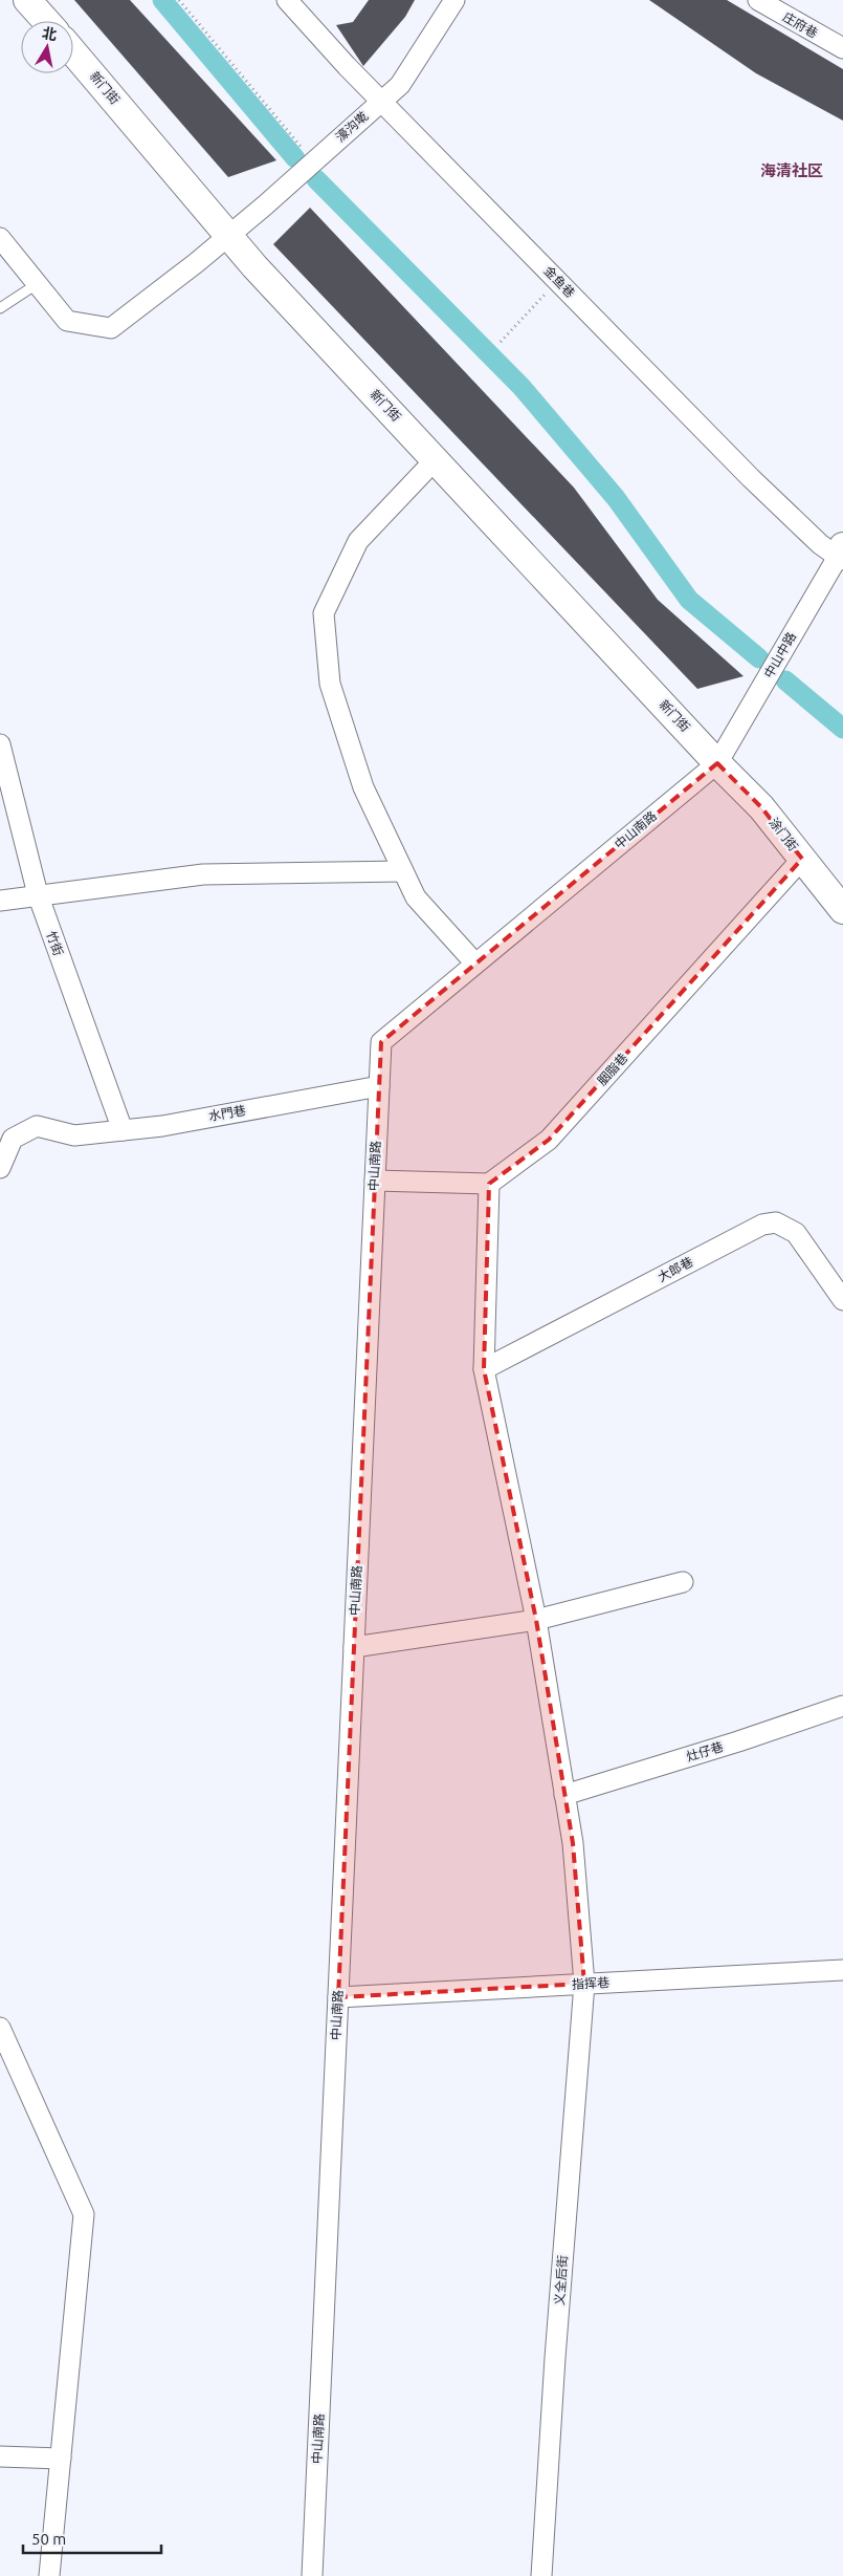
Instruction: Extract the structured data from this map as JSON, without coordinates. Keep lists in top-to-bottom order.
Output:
{
  "streets": {
    "main road": ["新门街", "涂门街"],
    "street": [
      "庄府巷",
      "濠沟墘",
      "金鱼巷",
      "中山中路",
      "中山南路",
      "竹街",
      "胭脂巷",
      "水門巷",
      "大郎巷",
      "灶仔巷",
      "指挥巷",
      "义全后街"
    ]
  },
  "crossings": [
    ["新门街", "濠沟墘"],
    ["新门街", "中山中路"],
    ["新门街", "中山南路"],
    ["新门街", "涂门街"],
    ["濠沟墘", "金鱼巷"],
    ["金鱼巷", "中山中路"],
    ["中山中路", "中山南路"],
    ["中山中路", "涂门街"],
    ["中山南路", "涂门街"],
    ["中山南路", "水門巷"],
    ["中山南路", "指挥巷"],
    ["涂门街", "胭脂巷"],
    ["竹街", "水門巷"],
    ["胭脂巷", "义全后街"],
    ["大郎巷", "义全后街"],
    ["灶仔巷", "义全后街"],
    ["指挥巷", "义全后街"]
  ],
  "districts": ["海清社区"],
  "scale_bar": "50 m",
  "north": "top"
}
